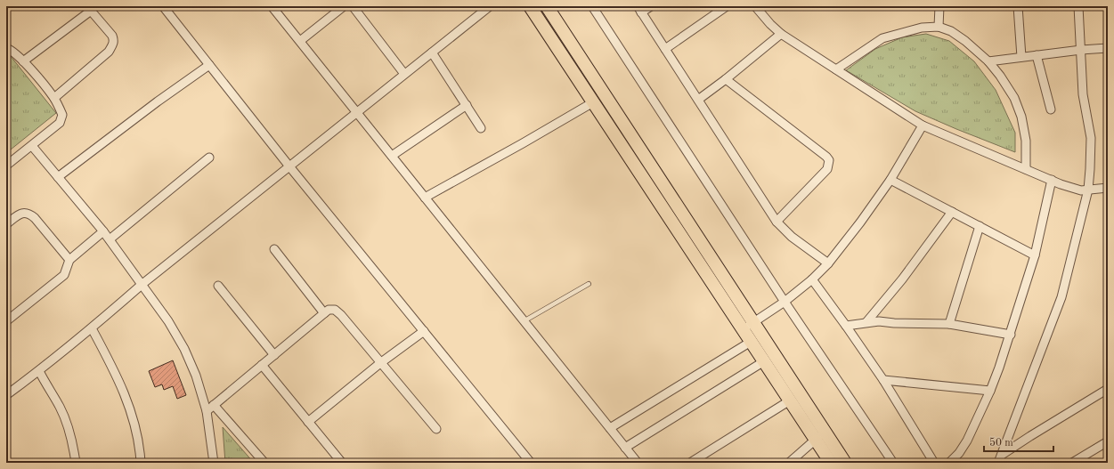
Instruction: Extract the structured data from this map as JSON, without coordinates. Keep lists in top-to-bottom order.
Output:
{
  "scale_bar": "50 m"
}
